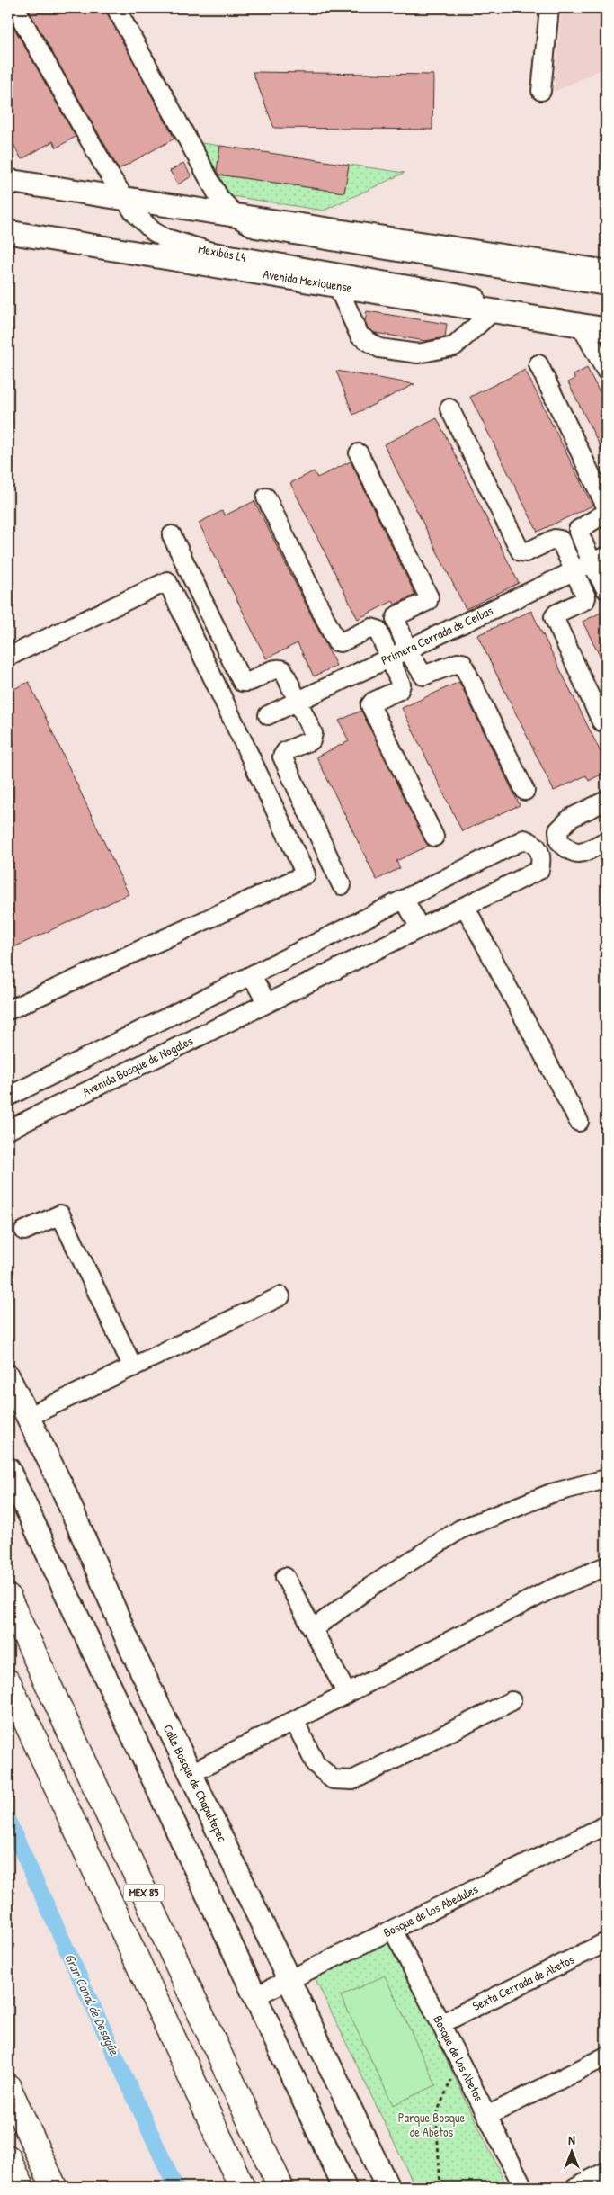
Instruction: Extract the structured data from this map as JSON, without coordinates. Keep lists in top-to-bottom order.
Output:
{
  "streets": {
    "highway": ["MEX 85"],
    "main road": ["Avenida Mexiquense", "Calle Bosque de Chapultepec"],
    "street": [
      "Mexibús L4",
      "Primera Cerrada de Ceibas",
      "Avenida Bosque de Nogales",
      "Bosque de los Abedules",
      "Sexta Cerrada de Abetos",
      "Bosque de los Abetos"
    ]
  },
  "crossings": [
    ["Calle Bosque de Chapultepec", "Bosque de los Abedules"],
    ["Bosque de los Abedules", "Bosque de los Abetos"],
    ["Sexta Cerrada de Abetos", "Bosque de los Abetos"]
  ],
  "water": ["Gran Canal de Desagüe"],
  "parks": ["Parque Bosque de Abetos"],
  "north": "top"
}
